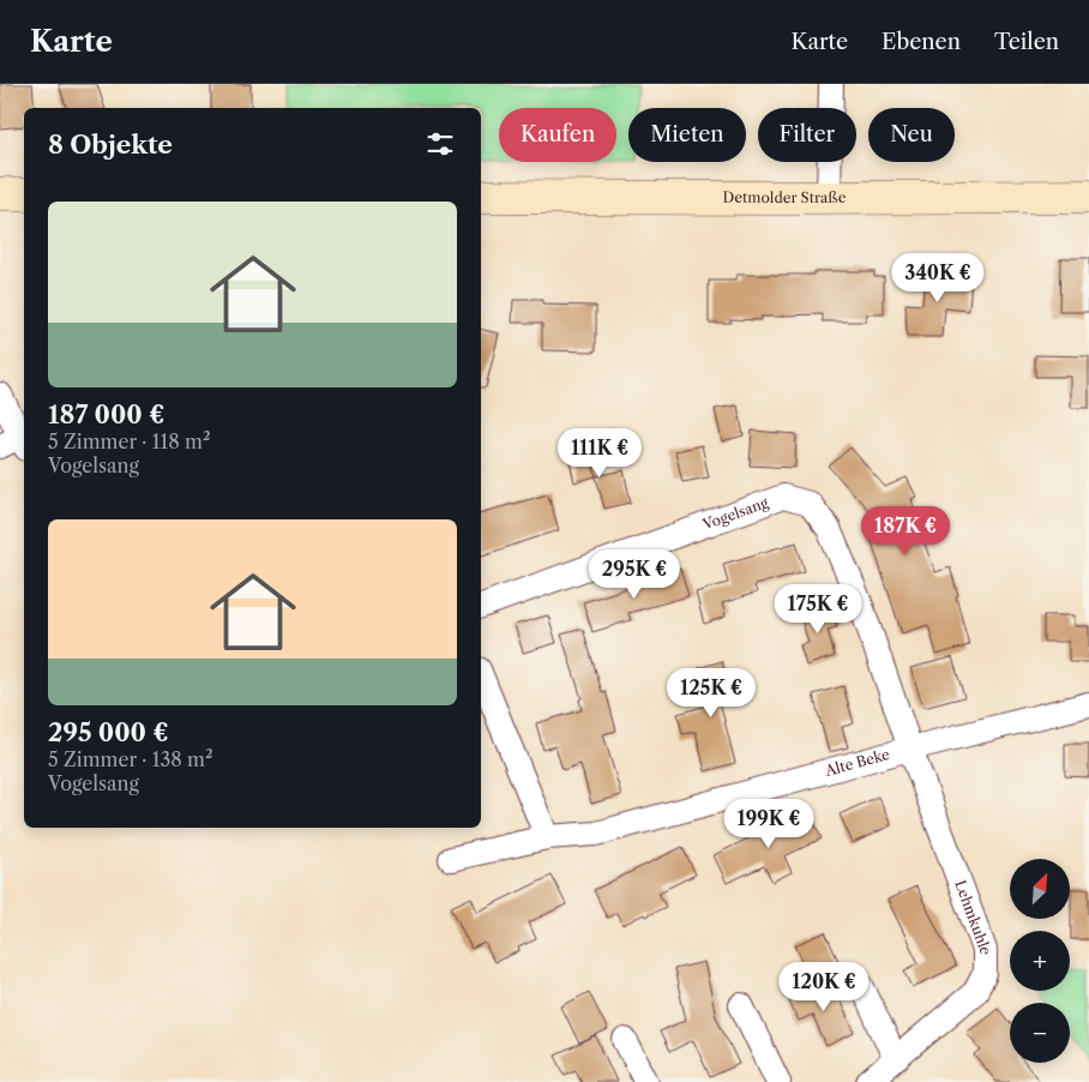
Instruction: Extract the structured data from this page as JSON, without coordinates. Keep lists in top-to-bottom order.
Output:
{
  "streets": {
    "street": [
      "Detmolder Straße",
      "Vogelsang",
      "Alte Beke",
      "Lehmkuhle"
    ]
  },
  "crossings": [
    ["Vogelsang", "Alte Beke"],
    ["Vogelsang", "Lehmkuhle"],
    ["Alte Beke", "Lehmkuhle"]
  ],
  "north": "top right",
  "page": {
    "header": "Karte",
    "nav": ["Karte", "Ebenen", "Teilen"],
    "chip": [
      "Kaufen",
      "Mieten",
      "Filter",
      "Neu"
    ],
    "heading": "8 Objekte",
    "list": [
      {
        "name": "187 000 €",
        "note": "5 Zimmer · 118 m² · Vogelsang"
      },
      {
        "name": "295 000 €",
        "note": "5 Zimmer · 138 m² · Vogelsang"
      }
    ],
    "price": [
      "340K €",
      "111K €",
      "187K €",
      "295K €",
      "175K €",
      "125K €",
      "199K €",
      "120K €"
    ],
    "map_buttons": ["+", "−"]
  }
}
